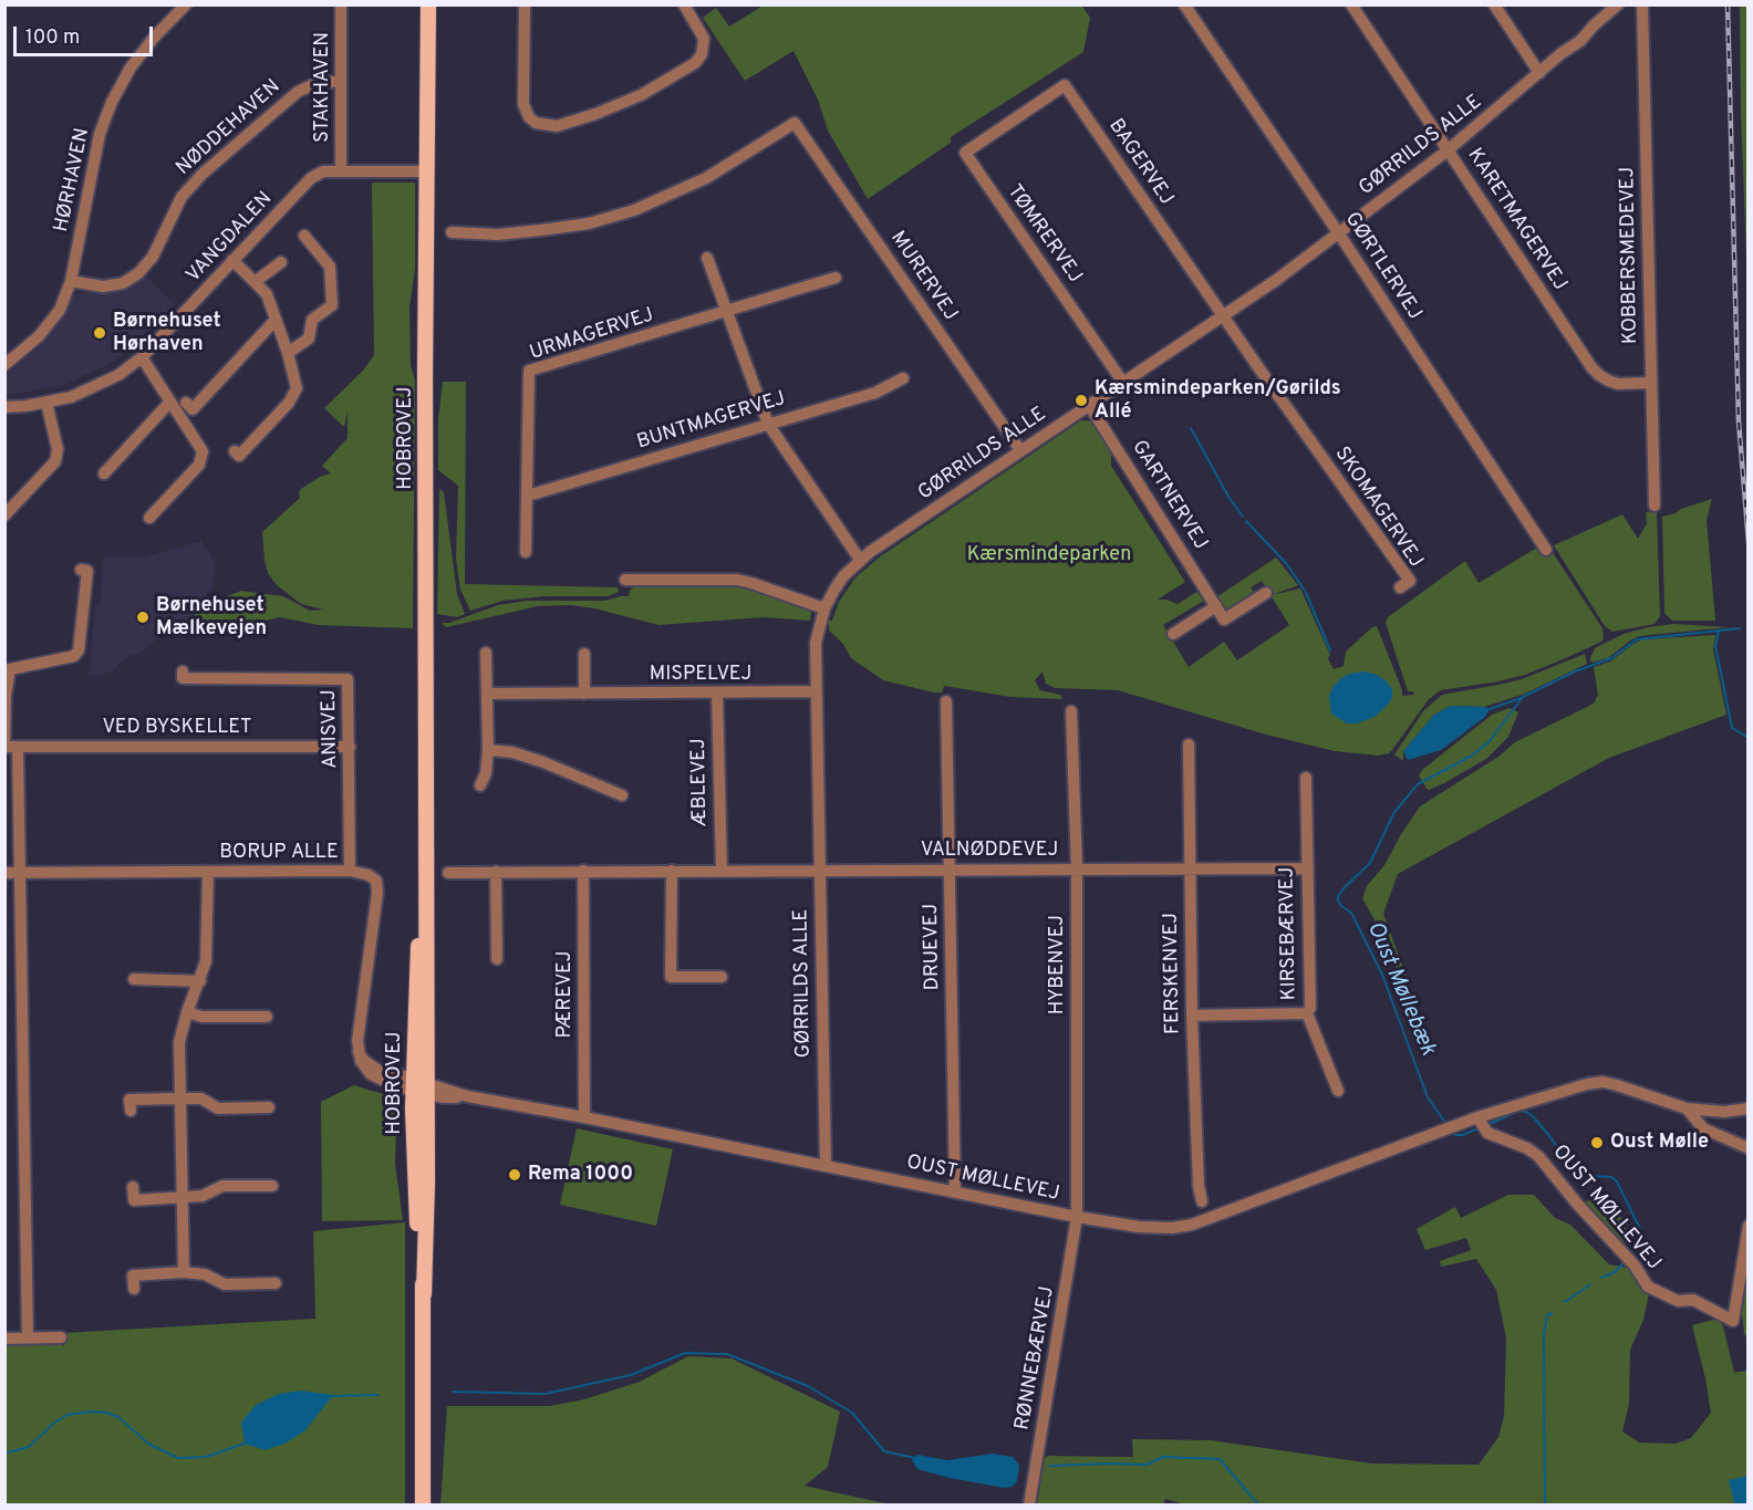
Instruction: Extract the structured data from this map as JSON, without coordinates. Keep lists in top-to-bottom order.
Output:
{
  "streets": {
    "main road": ["HOBROVEJ"],
    "street": [
      "STAKHAVEN",
      "NØDDEHAVEN",
      "GØRRILDS ALLE",
      "BAGERVEJ",
      "HØRHAVEN",
      "KARETMAGERVEJ",
      "TØMRERVEJ",
      "VANGDALEN",
      "KOBBERSMEDEVEJ",
      "GØRTLERVEJ",
      "MURERVEJ",
      "URMAGERVEJ",
      "BUNTMAGERVEJ",
      "GARTNERVEJ",
      "SKOMAGERVEJ",
      "MISPELVEJ",
      "VED BYSKELLET",
      "ANISVEJ",
      "ÆBLEVEJ",
      "VALNØDDEVEJ",
      "BORUP ALLE",
      "KIRSEBÆRVEJ",
      "DRUEVEJ",
      "HYBENVEJ",
      "FERSKENVEJ",
      "PÆREVEJ",
      "OUST MØLLEVEJ",
      "RØNNEBÆRVEJ"
    ]
  },
  "crossings": [
    ["STAKHAVEN", "NØDDEHAVEN"],
    ["STAKHAVEN", "VANGDALEN"],
    ["NØDDEHAVEN", "HØRHAVEN"],
    ["GØRRILDS ALLE", "BAGERVEJ"],
    ["GØRRILDS ALLE", "KARETMAGERVEJ"],
    ["GØRRILDS ALLE", "TØMRERVEJ"],
    ["GØRRILDS ALLE", "GØRTLERVEJ"],
    ["GØRRILDS ALLE", "MURERVEJ"],
    ["GØRRILDS ALLE", "GARTNERVEJ"],
    ["GØRRILDS ALLE", "SKOMAGERVEJ"],
    ["GØRRILDS ALLE", "MISPELVEJ"],
    ["GØRRILDS ALLE", "VALNØDDEVEJ"],
    ["GØRRILDS ALLE", "OUST MØLLEVEJ"],
    ["BAGERVEJ", "TØMRERVEJ"],
    ["BAGERVEJ", "SKOMAGERVEJ"],
    ["KARETMAGERVEJ", "KOBBERSMEDEVEJ"],
    ["VANGDALEN", "HOBROVEJ"],
    ["URMAGERVEJ", "BUNTMAGERVEJ"],
    ["HOBROVEJ", "BORUP ALLE"],
    ["HOBROVEJ", "OUST MØLLEVEJ"],
    ["MISPELVEJ", "ÆBLEVEJ"],
    ["VED BYSKELLET", "ANISVEJ"],
    ["ANISVEJ", "BORUP ALLE"],
    ["ÆBLEVEJ", "VALNØDDEVEJ"],
    ["VALNØDDEVEJ", "KIRSEBÆRVEJ"],
    ["VALNØDDEVEJ", "DRUEVEJ"],
    ["VALNØDDEVEJ", "HYBENVEJ"],
    ["VALNØDDEVEJ", "FERSKENVEJ"],
    ["VALNØDDEVEJ", "PÆREVEJ"],
    ["BORUP ALLE", "OUST MØLLEVEJ"],
    ["KIRSEBÆRVEJ", "FERSKENVEJ"],
    ["DRUEVEJ", "OUST MØLLEVEJ"],
    ["HYBENVEJ", "OUST MØLLEVEJ"],
    ["HYBENVEJ", "RØNNEBÆRVEJ"],
    ["PÆREVEJ", "OUST MØLLEVEJ"],
    ["OUST MØLLEVEJ", "RØNNEBÆRVEJ"]
  ],
  "water": ["Oust Møllebæk"],
  "parks": ["Kærsmindeparken"],
  "places": [
    "Børnehuset Hørhaven",
    "Kærsmindeparken/Gørilds Allé",
    "Børnehuset Mælkevejen",
    "Oust Mølle",
    "Rema 1000"
  ],
  "scale_bar": "100 m"
}
